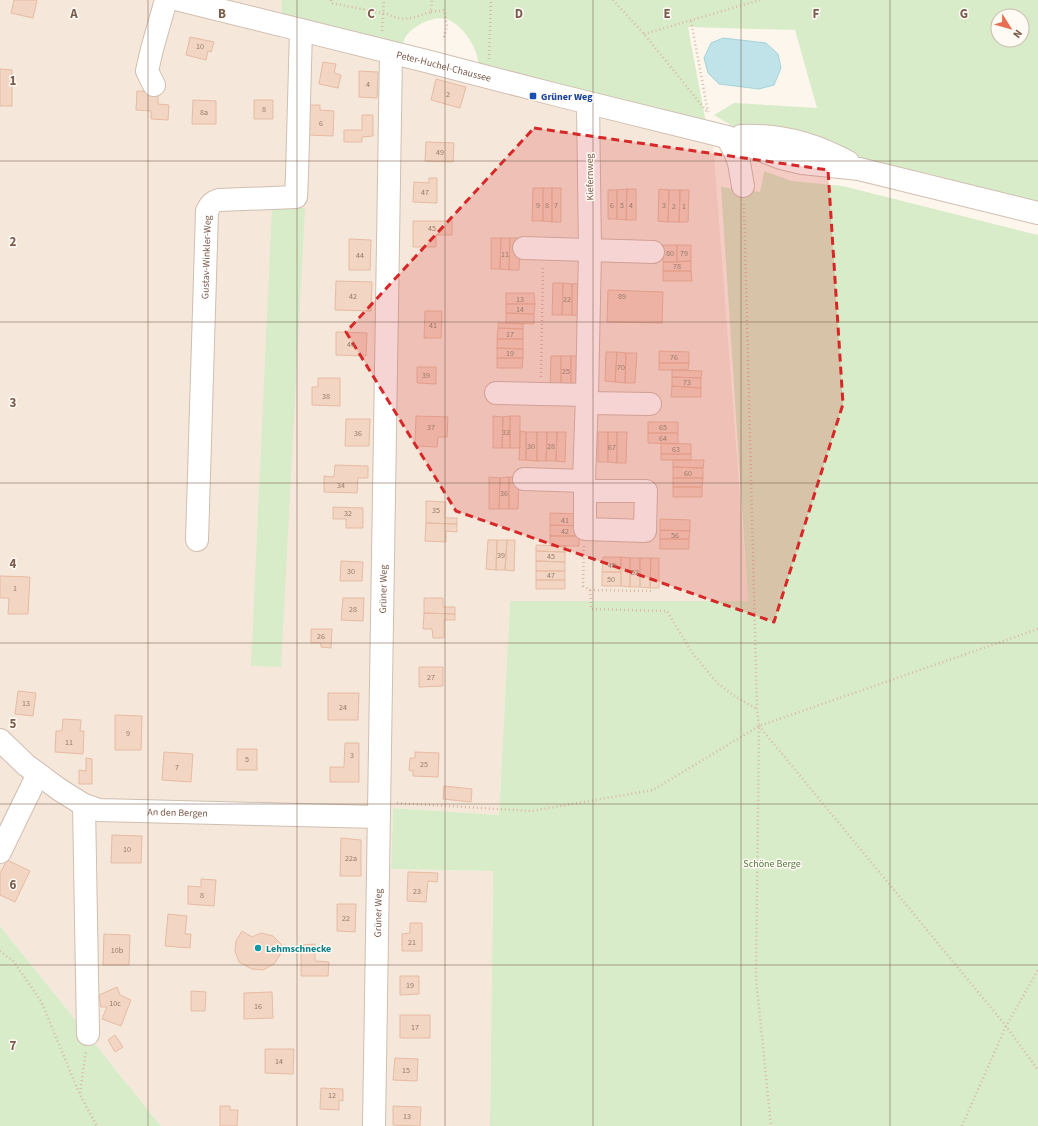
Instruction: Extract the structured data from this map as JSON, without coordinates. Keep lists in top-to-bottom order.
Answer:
{
  "streets": {
    "street": [
      "Peter-Huchel-Chaussee",
      "Kiefernweg",
      "Gustav-Winkler-Weg",
      "Grüner Weg",
      "An den Bergen"
    ]
  },
  "crossings": [
    ["Peter-Huchel-Chaussee", "Kiefernweg"],
    ["Peter-Huchel-Chaussee", "Gustav-Winkler-Weg"],
    ["Peter-Huchel-Chaussee", "Grüner Weg"],
    ["Grüner Weg", "An den Bergen"]
  ],
  "parks": ["Schöne Berge"],
  "places": {
    "transit": ["Grüner Weg"],
    "other": ["Lehmschnecke"]
  },
  "house_numbers": [
    "10",
    "4",
    "2",
    "8",
    "8a",
    "6",
    "49",
    "47",
    "9",
    "8",
    "7",
    "6",
    "5",
    "4",
    "3",
    "2",
    "1",
    "45",
    "80",
    "79",
    "11",
    "44",
    "78",
    "42",
    "89",
    "13",
    "22",
    "14",
    "41",
    "17",
    "40",
    "19",
    "76",
    "70",
    "25",
    "39",
    "73",
    "38",
    "37",
    "65",
    "33",
    "36",
    "64",
    "30",
    "28",
    "67",
    "63",
    "60",
    "34",
    "36",
    "35",
    "32",
    "41",
    "42",
    "56",
    "39",
    "45",
    "49",
    "30",
    "52",
    "47",
    "50",
    "1",
    "28",
    "26",
    "27",
    "13",
    "24",
    "9",
    "11",
    "3",
    "5",
    "25",
    "7",
    "10",
    "22a",
    "23",
    "8",
    "22",
    "21",
    "10b",
    "19",
    "10c",
    "16",
    "17",
    "14",
    "15",
    "12",
    "13"
  ],
  "north": "bottom right",
  "grid": {
    "columns": [
      "A",
      "B",
      "C",
      "D",
      "E",
      "F",
      "G"
    ],
    "rows": [
      "1",
      "2",
      "3",
      "4",
      "5",
      "6",
      "7"
    ]
  }
}
